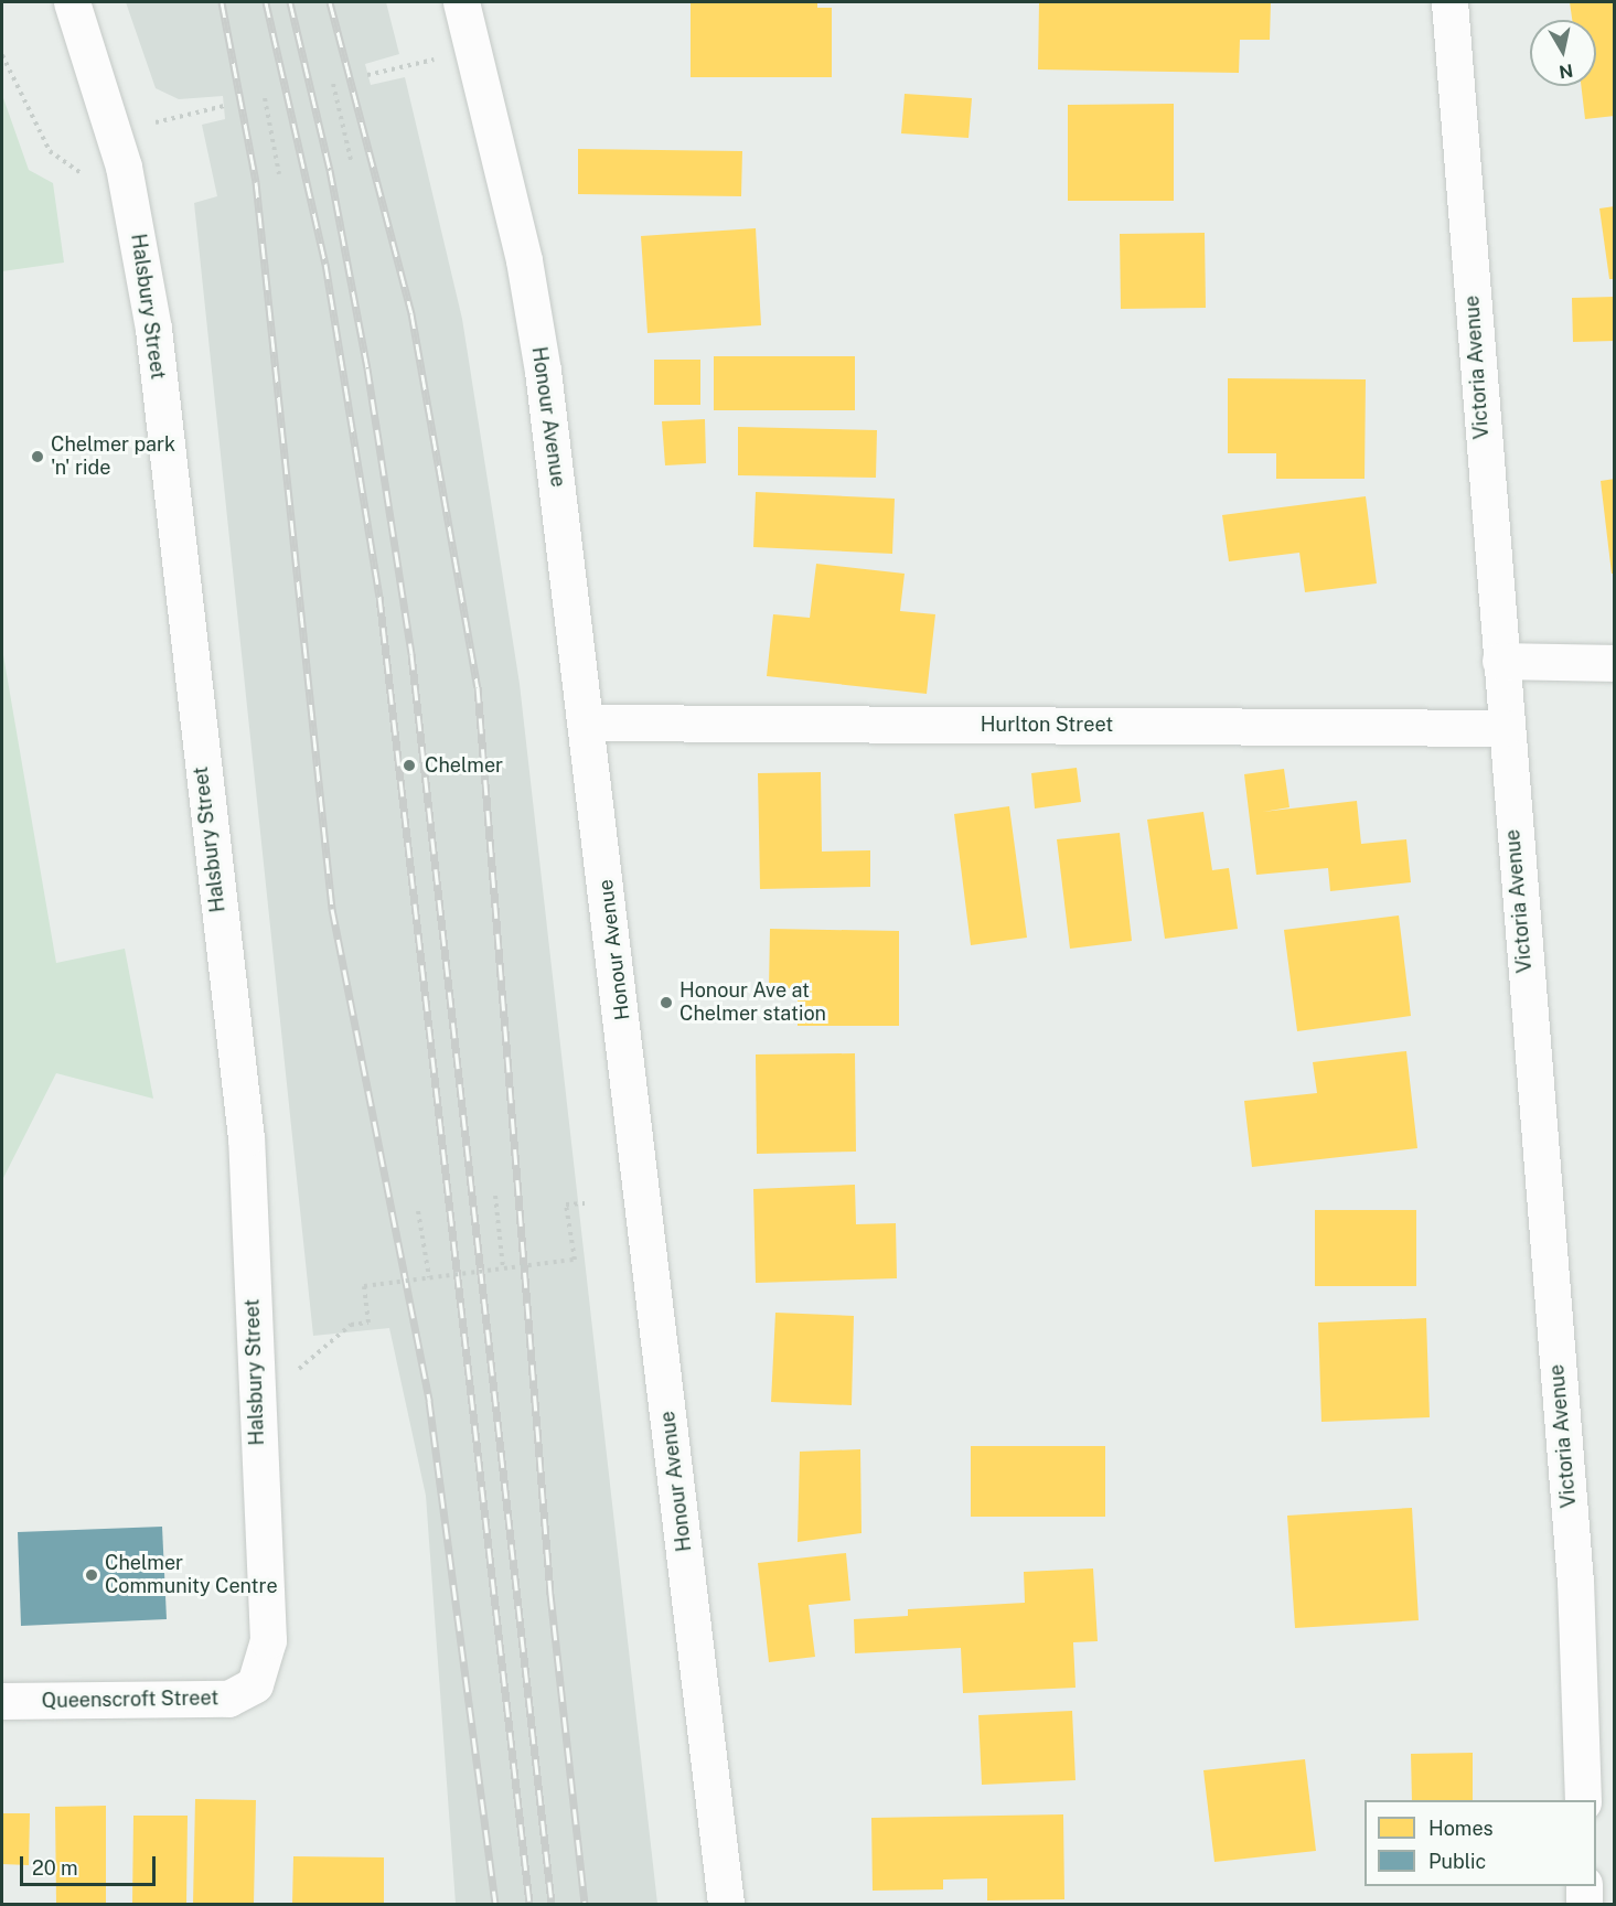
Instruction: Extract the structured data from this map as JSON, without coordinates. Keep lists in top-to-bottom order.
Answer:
{
  "streets": {
    "street": [
      "Halsbury Street",
      "Victoria Avenue",
      "Honour Avenue",
      "Hurlton Street",
      "Queenscroft Street"
    ]
  },
  "crossings": [
    ["Halsbury Street", "Queenscroft Street"],
    ["Victoria Avenue", "Hurlton Street"],
    ["Honour Avenue", "Hurlton Street"]
  ],
  "places": [
    "Chelmer park 'n' ride",
    "Chelmer",
    "Honour Ave at Chelmer station",
    "Chelmer Community Centre"
  ],
  "legend": ["Homes", "Public"],
  "scale_bar": "20 m",
  "north": "bottom"
}
